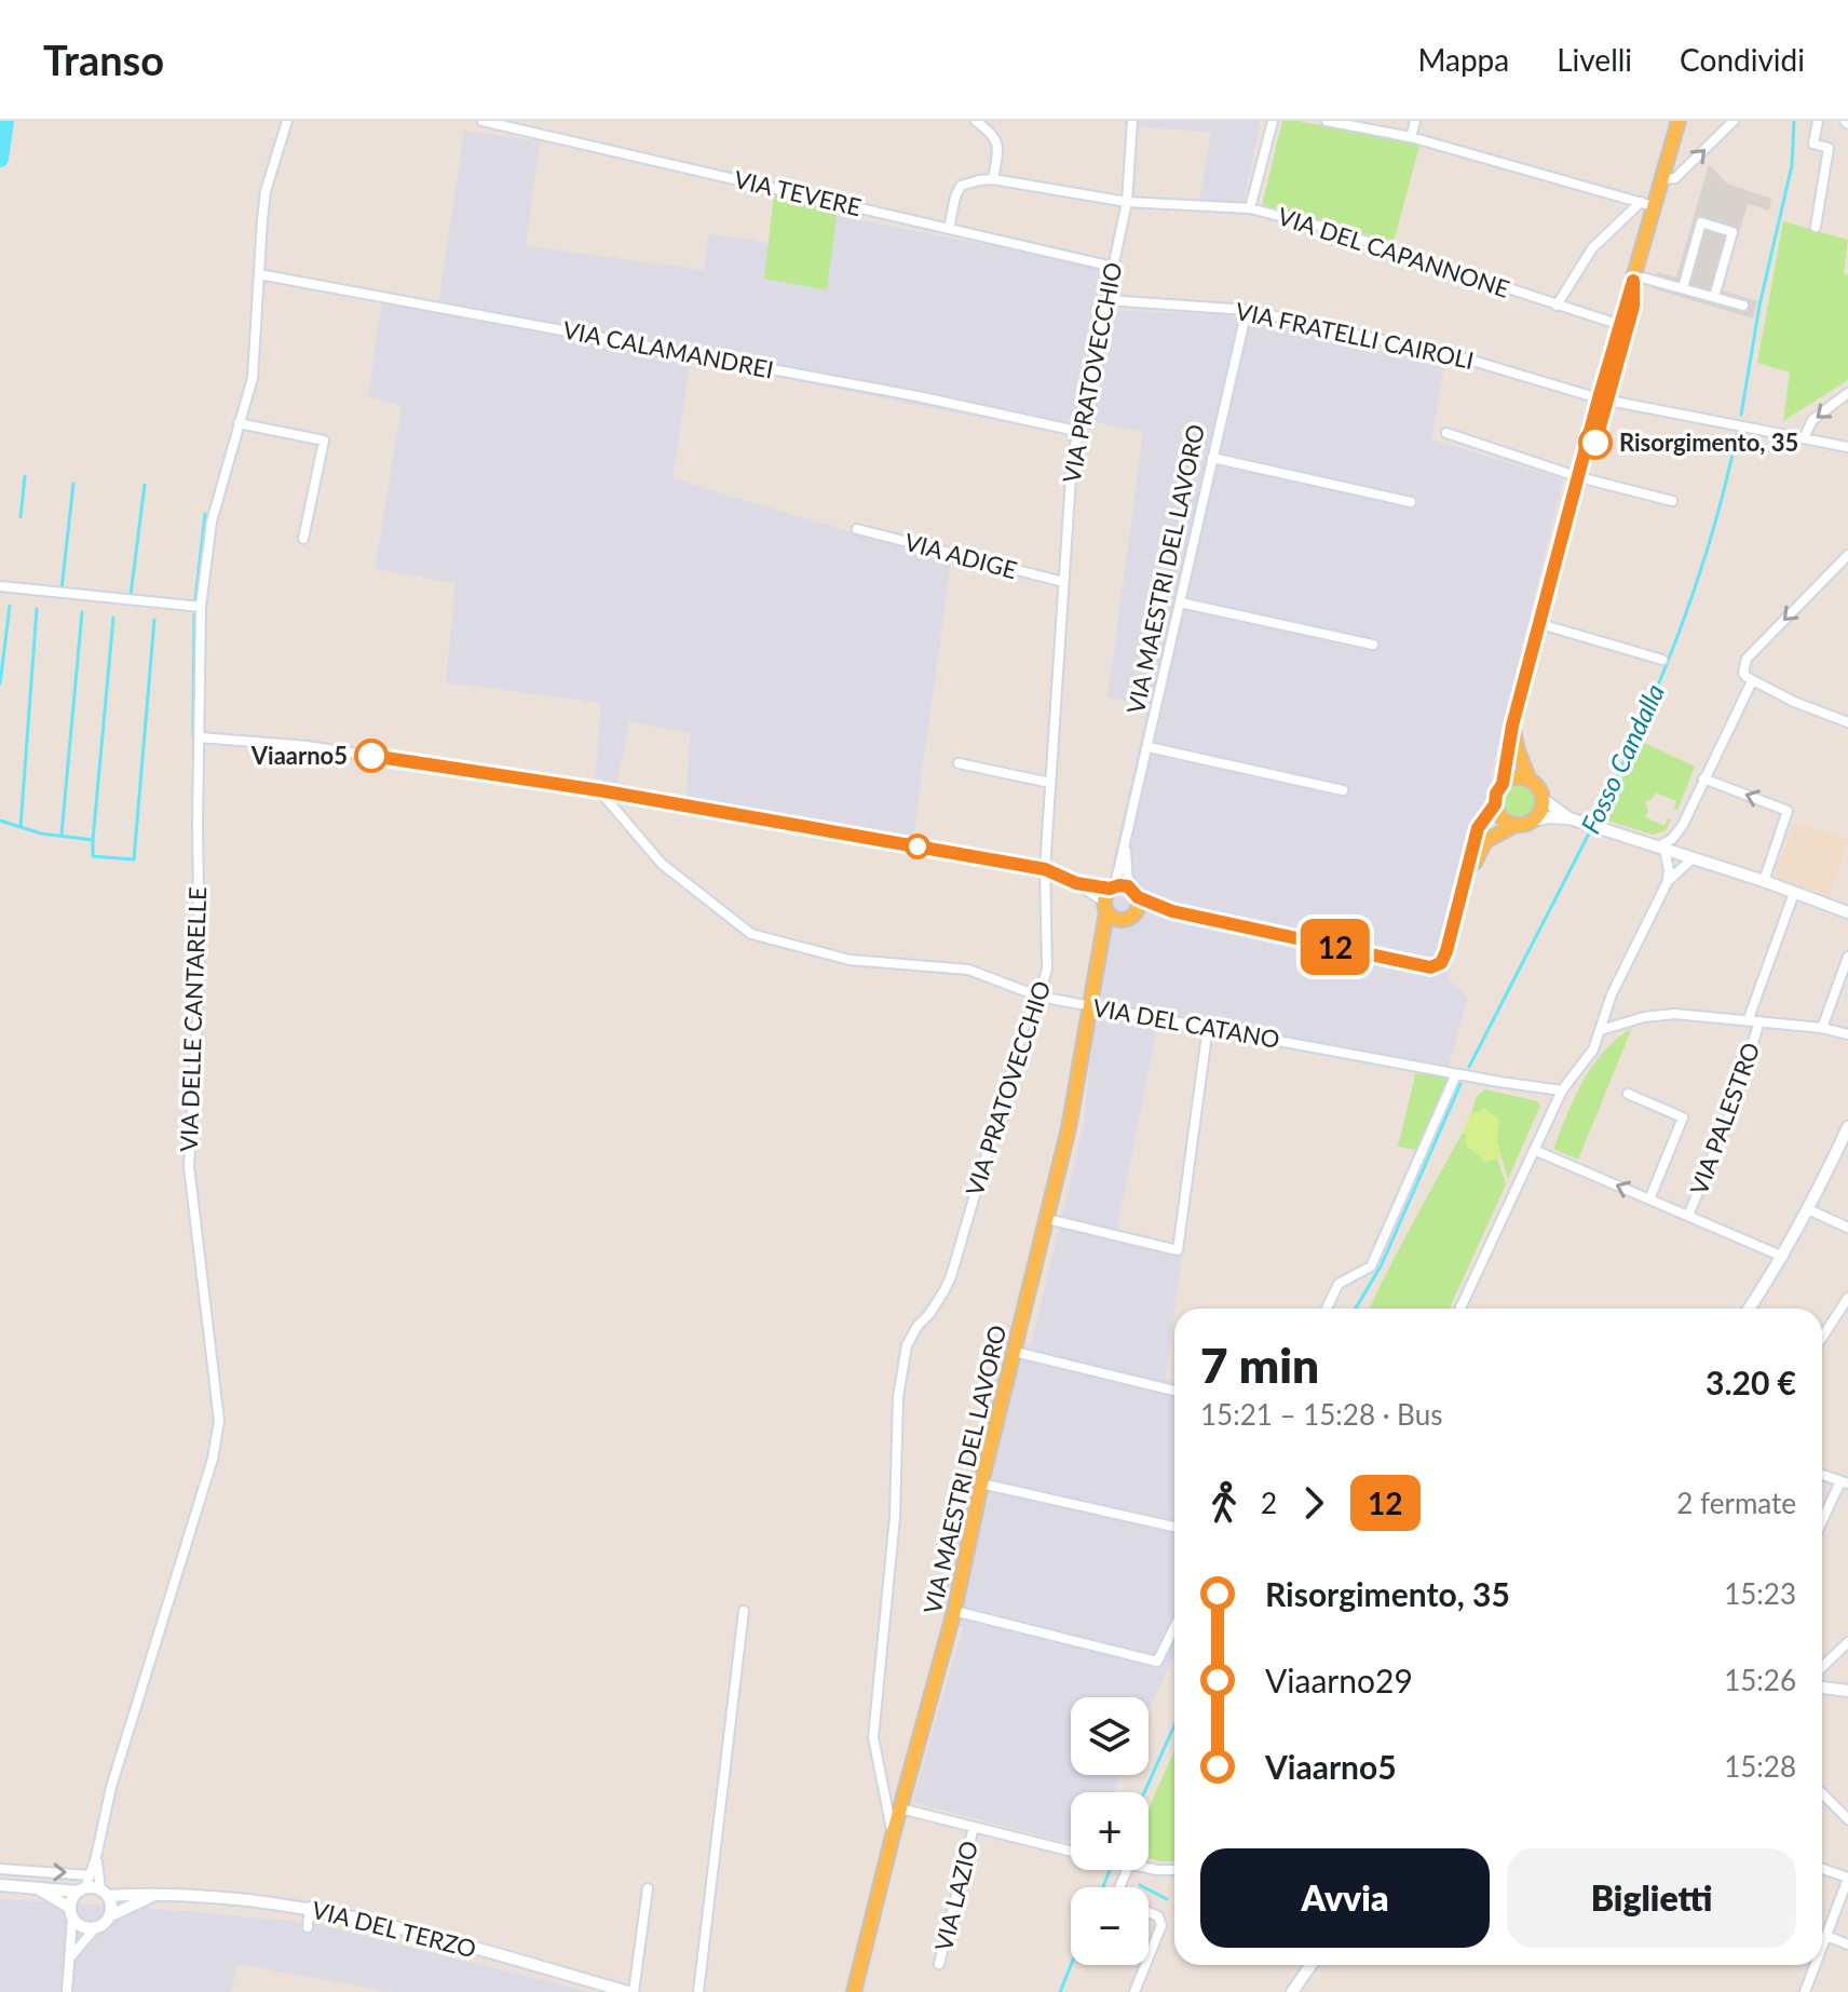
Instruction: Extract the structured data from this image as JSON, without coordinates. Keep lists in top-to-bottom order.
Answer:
{
  "streets": {
    "main road": ["VIA MAESTRI DEL LAVORO"],
    "street": [
      "VIA TEVERE",
      "VIA DEL CAPANNONE",
      "VIA FRATELLI CAIROLI",
      "VIA CALAMANDREI",
      "VIA PRATOVECCHIO",
      "VIA ADIGE",
      "VIA DELLE CANTARELLE",
      "VIA DEL CATANO",
      "VIA PALESTRO",
      "VIA LAZIO",
      "VIA DEL TERZO"
    ]
  },
  "crossings": [
    ["VIA TEVERE", "VIA PRATOVECCHIO"],
    ["VIA DEL CAPANNONE", "VIA PRATOVECCHIO"],
    ["VIA FRATELLI CAIROLI", "VIA PRATOVECCHIO"],
    ["VIA FRATELLI CAIROLI", "VIA MAESTRI DEL LAVORO"],
    ["VIA CALAMANDREI", "VIA PRATOVECCHIO"],
    ["VIA CALAMANDREI", "VIA DELLE CANTARELLE"],
    ["VIA PRATOVECCHIO", "VIA ADIGE"],
    ["VIA PRATOVECCHIO", "VIA MAESTRI DEL LAVORO"],
    ["VIA PRATOVECCHIO", "VIA DEL CATANO"],
    ["VIA MAESTRI DEL LAVORO", "VIA DEL CATANO"],
    ["VIA DELLE CANTARELLE", "VIA DEL TERZO"]
  ],
  "water": ["Fosso Candalla"],
  "places": ["Risorgimento, 35", "Viaarno5"],
  "lines": ["bus line 12"],
  "page": {
    "header": "Transo",
    "nav": ["Mappa", "Livelli", "Condividi"],
    "on_map": "12",
    "heading": ["7 min", "15:21 – 15:28 · Bus", "3.20 €"],
    "legs": ["2", "12", "2 fermate"],
    "list": [
      {
        "name": "Risorgimento, 35",
        "value": "15:23"
      },
      {
        "name": "Viaarno29",
        "value": "15:26"
      },
      {
        "name": "Viaarno5",
        "value": "15:28"
      }
    ],
    "map_buttons": ["+", "−"],
    "buttons": ["Avvia", "Biglietti"]
  }
}
